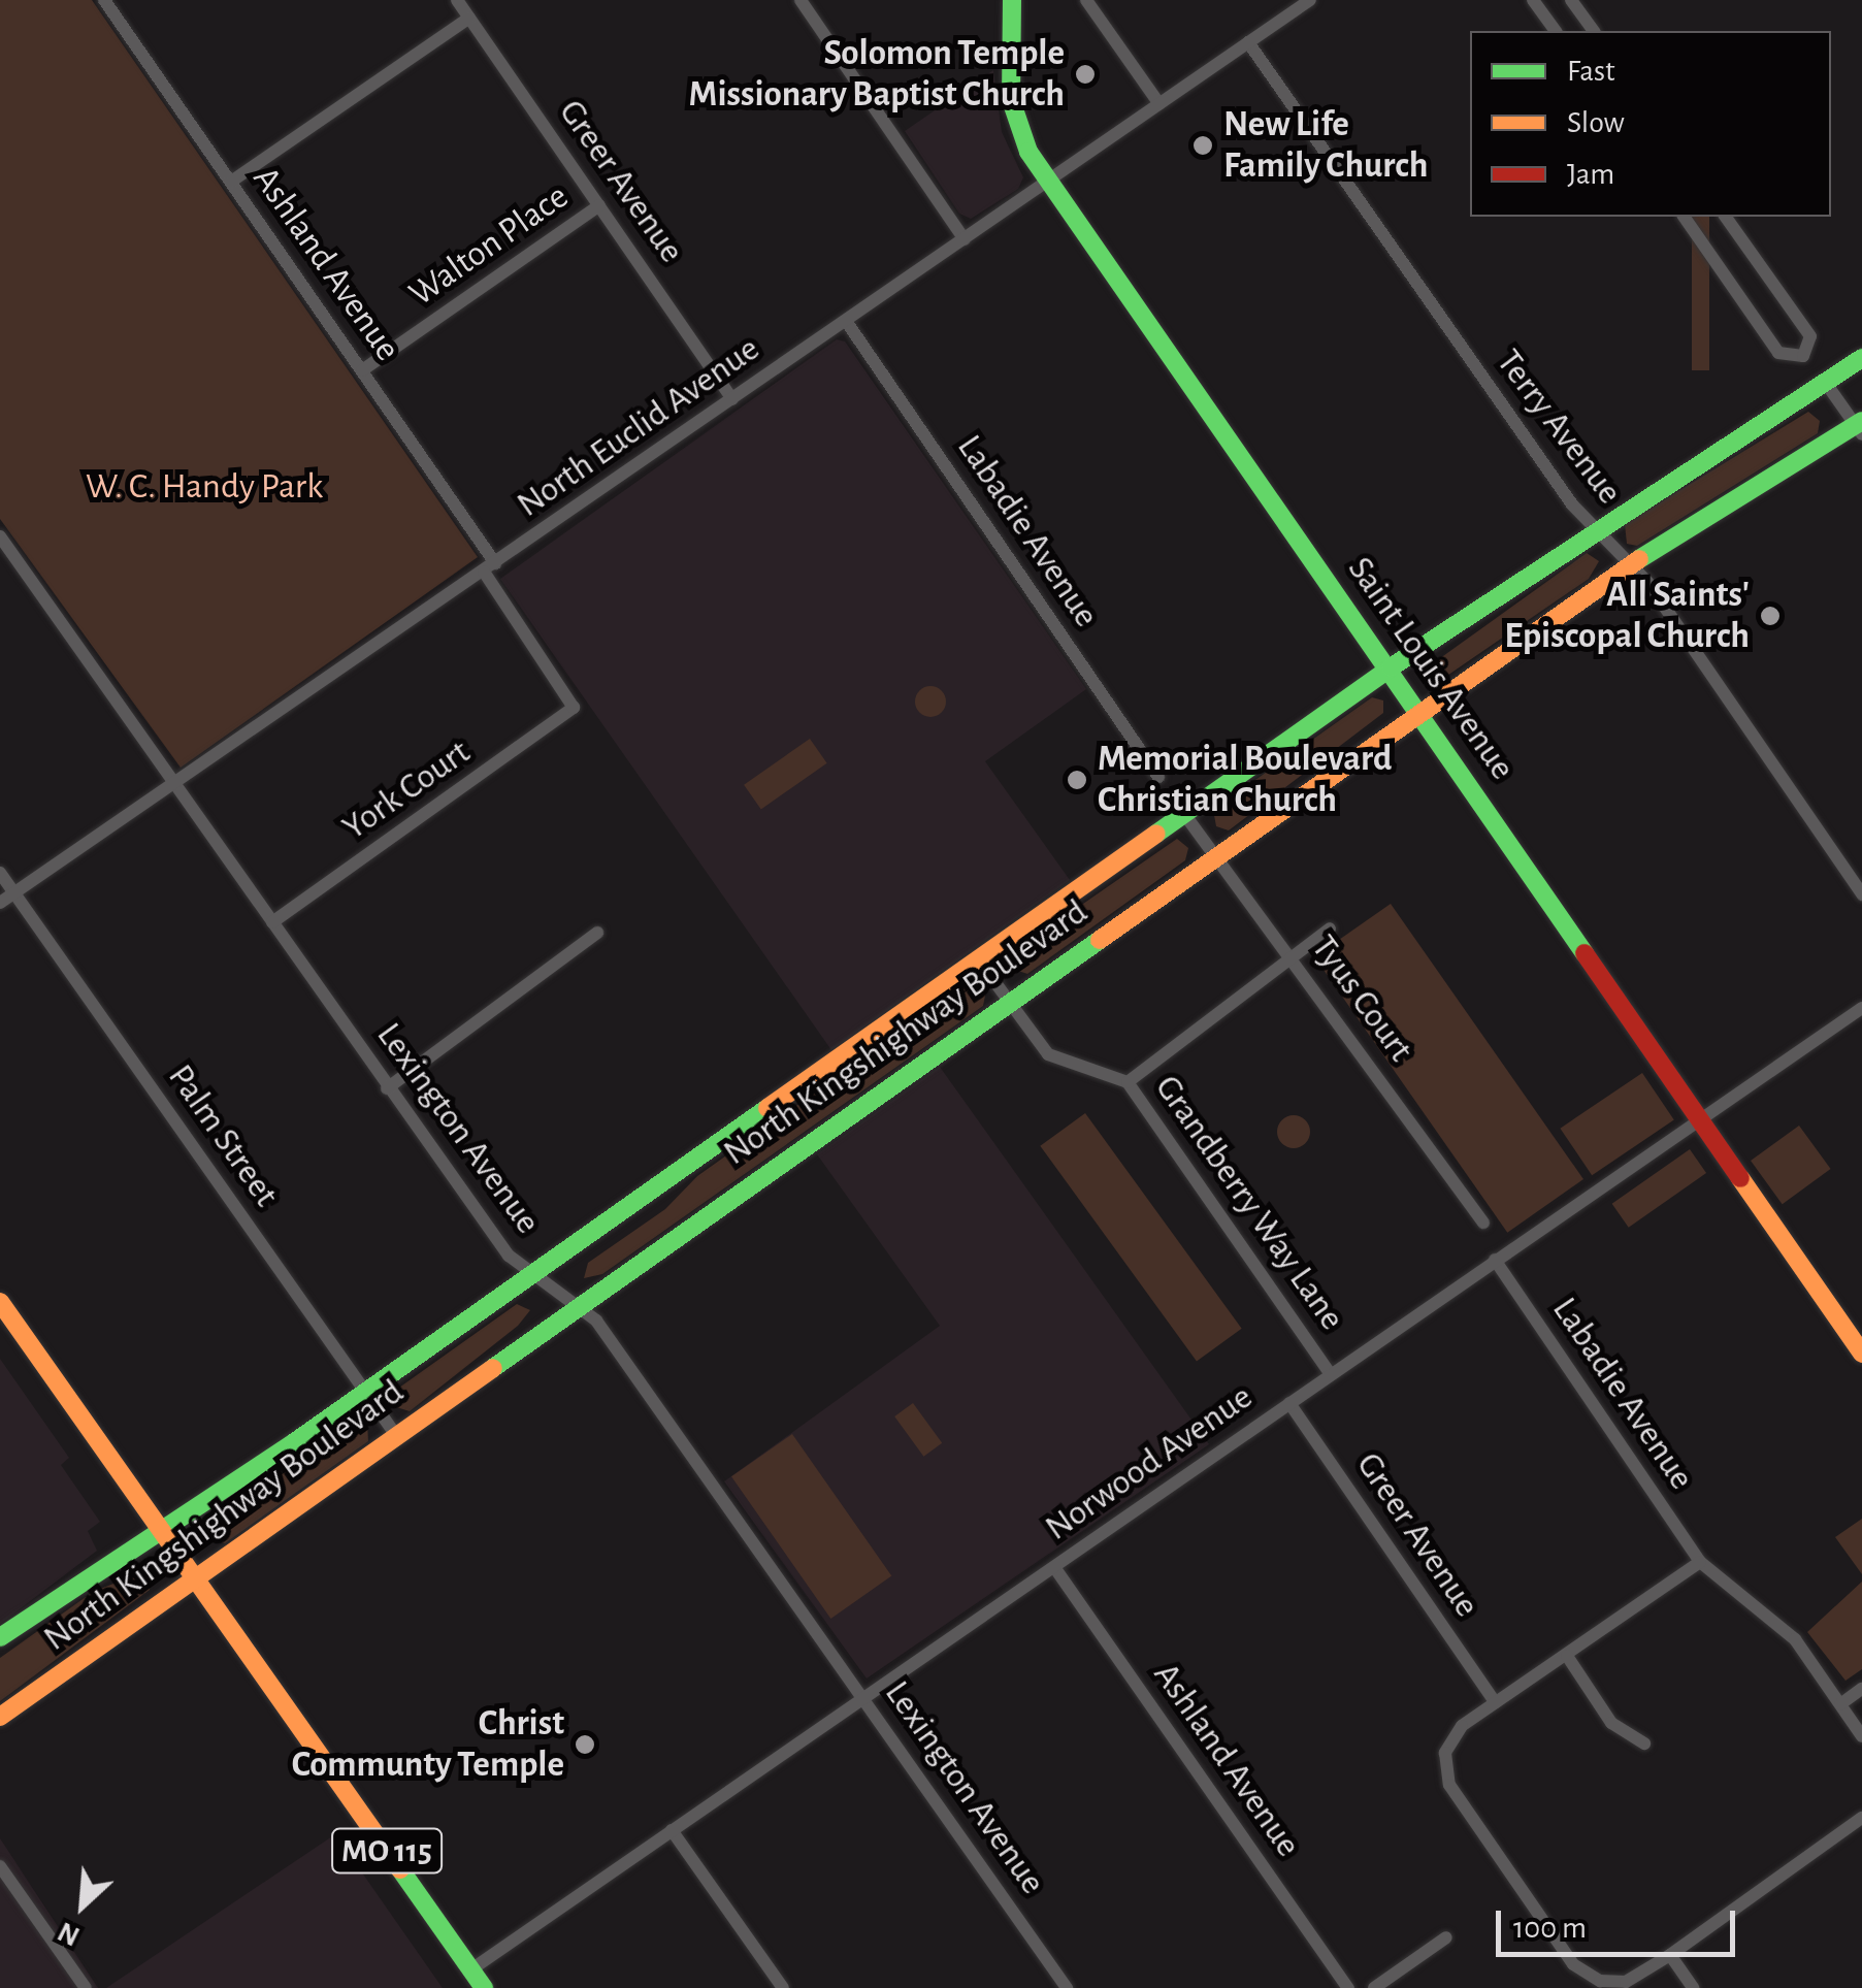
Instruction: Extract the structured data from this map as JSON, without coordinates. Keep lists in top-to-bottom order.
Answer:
{
  "streets": {
    "main road": ["Saint Louis Avenue", "North Kingshighway Boulevard", "MO 115"],
    "street": [
      "Greer Avenue",
      "Walton Place",
      "Ashland Avenue",
      "North Euclid Avenue",
      "Terry Avenue",
      "Labadie Avenue",
      "York Court",
      "Tyus Court",
      "Lexington Avenue",
      "Palm Street",
      "Grandberry Way Lane",
      "Norwood Avenue"
    ]
  },
  "crossings": [
    ["Greer Avenue", "Walton Place"],
    ["Greer Avenue", "North Euclid Avenue"],
    ["Greer Avenue", "Norwood Avenue"],
    ["Walton Place", "Ashland Avenue"],
    ["Ashland Avenue", "North Euclid Avenue"],
    ["Ashland Avenue", "York Court"],
    ["Ashland Avenue", "Norwood Avenue"],
    ["North Euclid Avenue", "Terry Avenue"],
    ["North Euclid Avenue", "Labadie Avenue"],
    ["North Euclid Avenue", "Saint Louis Avenue"],
    ["North Euclid Avenue", "Lexington Avenue"],
    ["North Euclid Avenue", "Palm Street"],
    ["Terry Avenue", "North Kingshighway Boulevard"],
    ["Labadie Avenue", "Norwood Avenue"],
    ["Saint Louis Avenue", "North Kingshighway Boulevard"],
    ["Saint Louis Avenue", "Norwood Avenue"],
    ["York Court", "Lexington Avenue"],
    ["Tyus Court", "North Kingshighway Boulevard"],
    ["North Kingshighway Boulevard", "Lexington Avenue"],
    ["North Kingshighway Boulevard", "Palm Street"],
    ["North Kingshighway Boulevard", "Grandberry Way Lane"],
    ["North Kingshighway Boulevard", "MO 115"],
    ["Lexington Avenue", "Norwood Avenue"],
    ["Grandberry Way Lane", "Norwood Avenue"],
    ["Norwood Avenue", "MO 115"]
  ],
  "parks": ["W. C. Handy Park"],
  "places": [
    "Solomon Temple Missionary Baptist Church",
    "New Life Family Church",
    "All Saints' Episcopal Church",
    "Memorial Boulevard Christian Church",
    "Christ Communty Temple"
  ],
  "legend": ["Fast", "Slow", "Jam"],
  "scale_bar": "100 m",
  "north": "bottom left"
}
